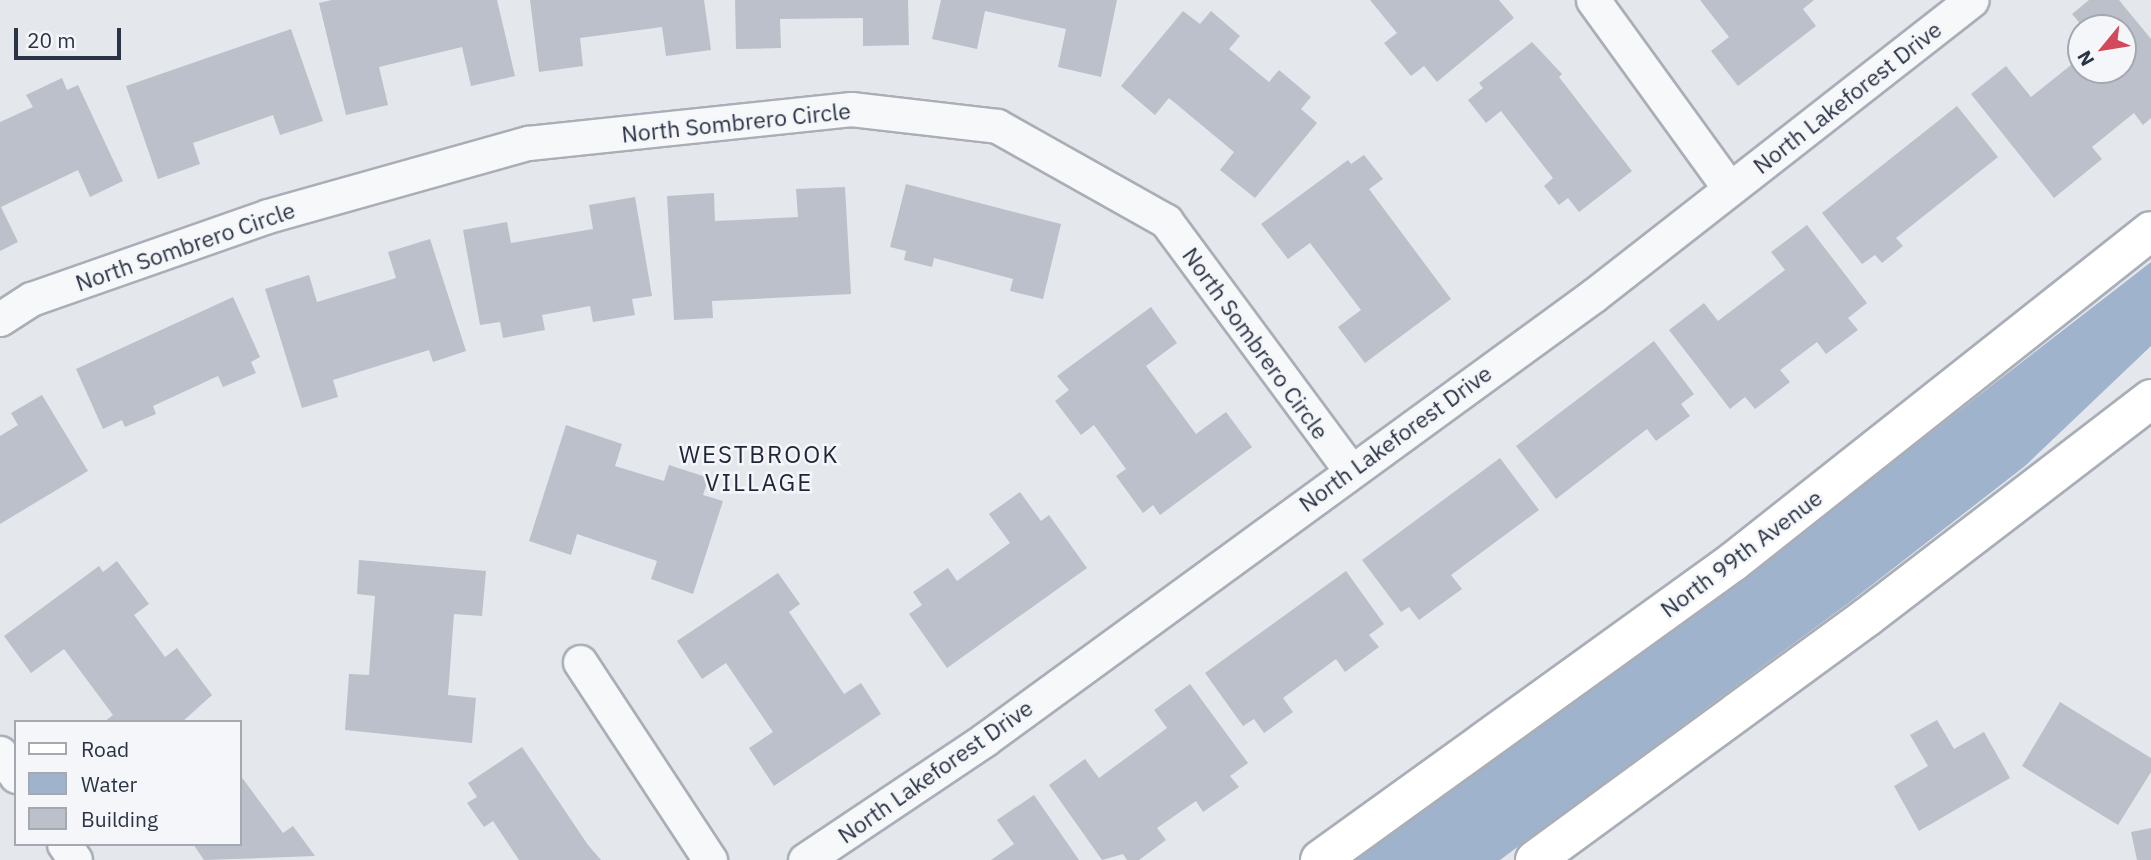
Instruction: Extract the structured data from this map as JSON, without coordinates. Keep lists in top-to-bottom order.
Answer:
{
  "streets": {
    "main road": ["North 99th Avenue"],
    "street": ["North Lakeforest Drive", "North Sombrero Circle"]
  },
  "crossings": [
    ["North Lakeforest Drive", "North Sombrero Circle"]
  ],
  "districts": ["WESTBROOK VILLAGE"],
  "legend": ["Road", "Water", "Building"],
  "scale_bar": "20 m",
  "north": "bottom left"
}
